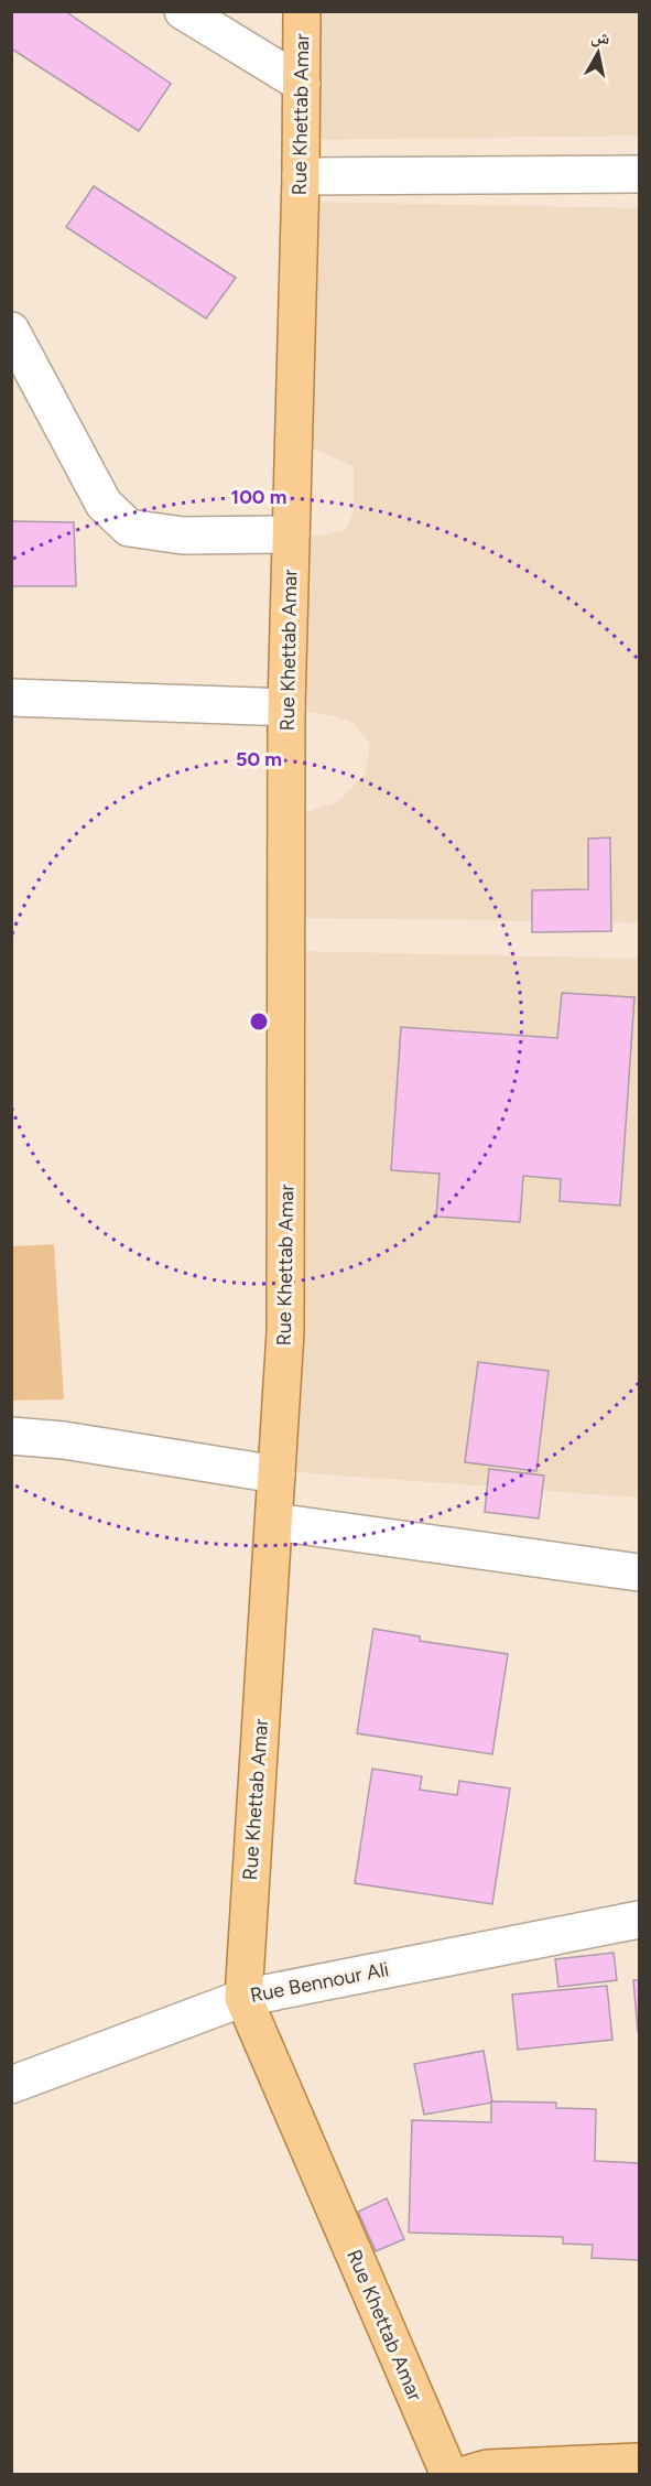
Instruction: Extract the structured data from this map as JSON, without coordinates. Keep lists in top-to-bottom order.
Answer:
{
  "streets": {
    "main road": ["Rue Khettab Amar"],
    "street": ["Rue Bennour Ali"]
  },
  "crossings": [
    ["Rue Khettab Amar", "Rue Bennour Ali"]
  ],
  "north": "top",
  "rings": ["100 m", "50 m"]
}
